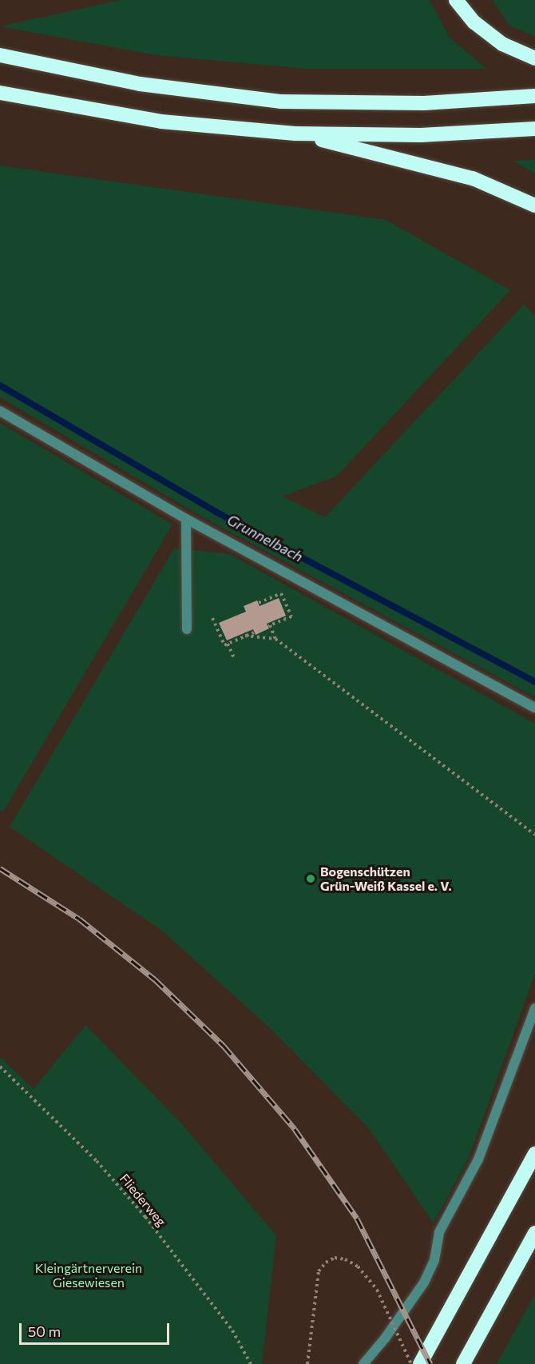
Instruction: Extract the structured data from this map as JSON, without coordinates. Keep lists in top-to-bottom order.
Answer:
{
  "streets": {
    "path": ["Fliederweg"]
  },
  "water": ["Grunnelbach"],
  "parks": ["Kleingärtnerverein Giesewiesen"],
  "places": ["Bogenschützen Grün-Weiß Kassel e. V."],
  "scale_bar": "50 m"
}
